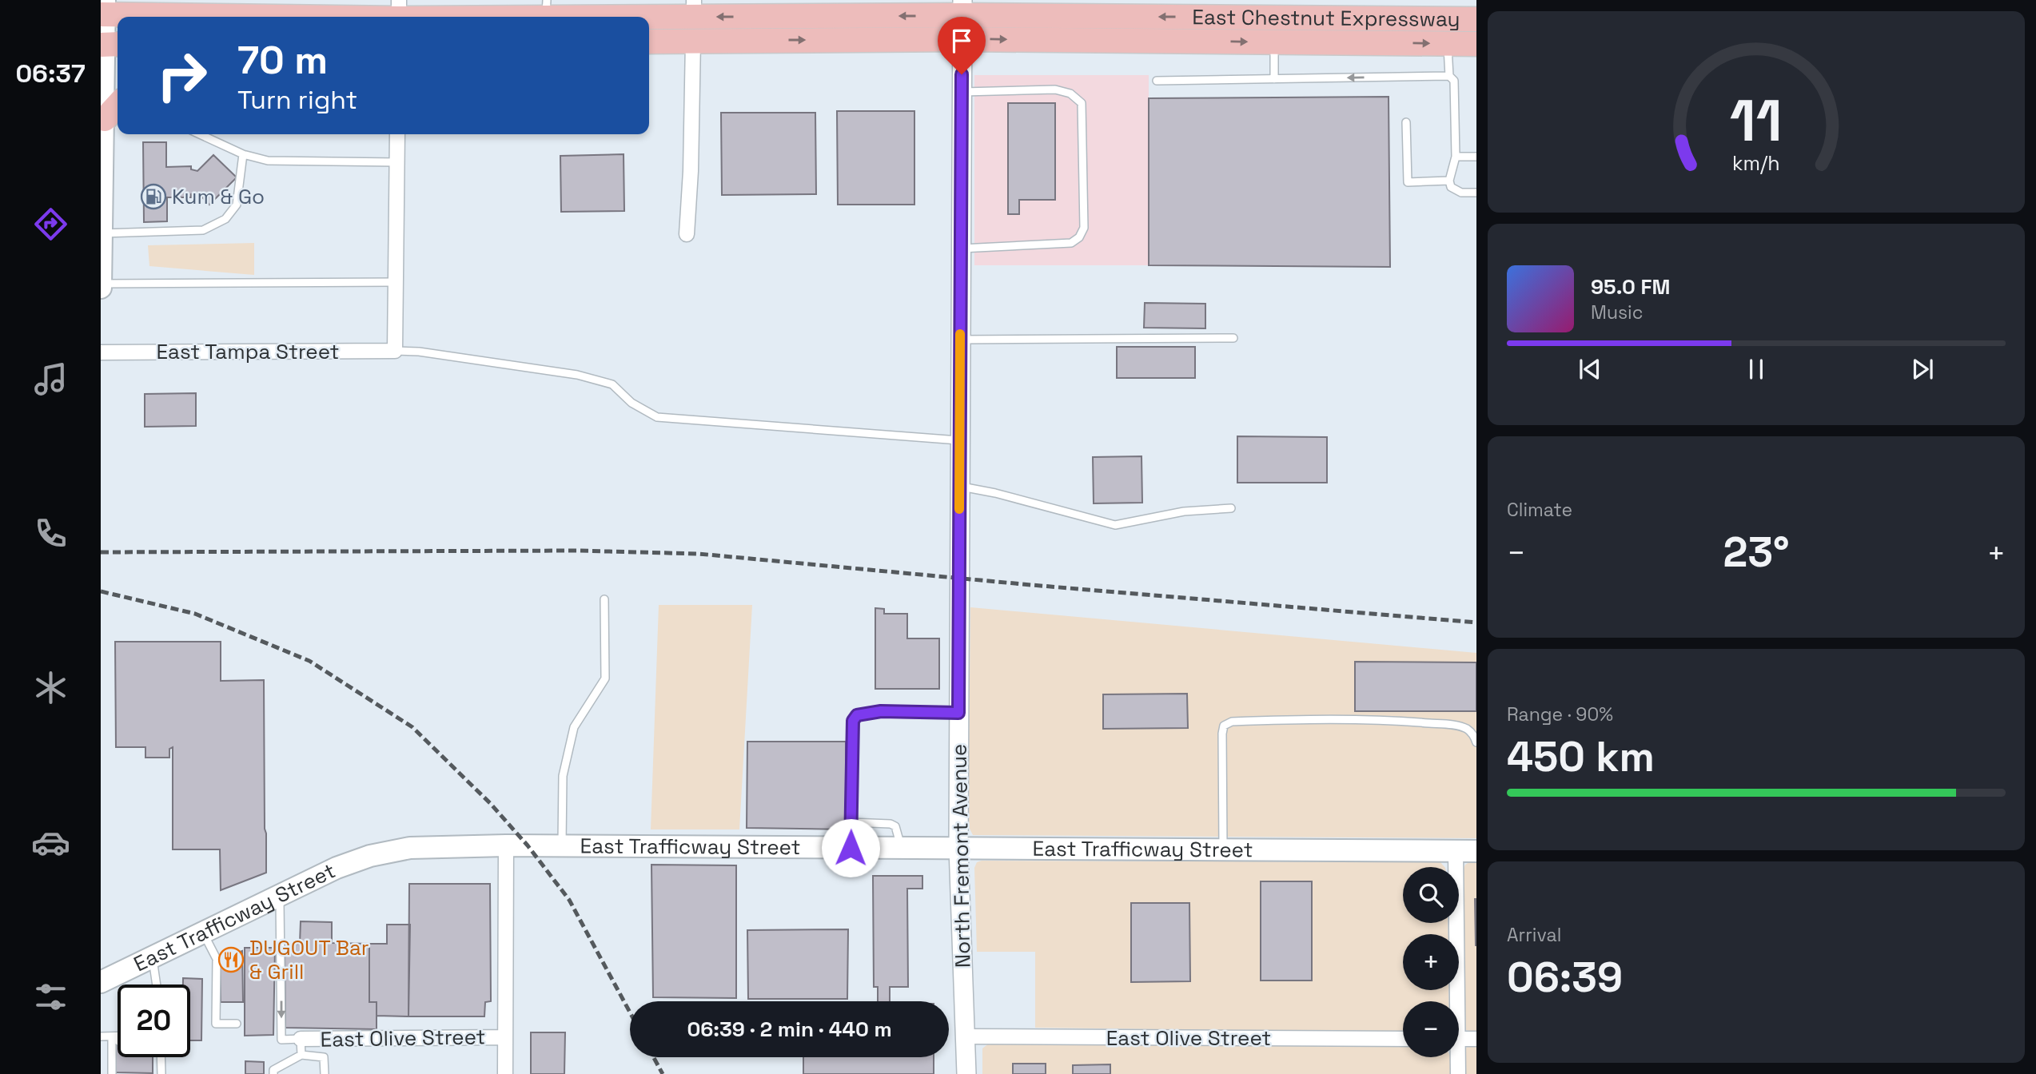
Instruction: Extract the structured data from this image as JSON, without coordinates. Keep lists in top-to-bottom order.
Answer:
{
  "streets": {
    "main road": ["East Chestnut Expressway", "East Trafficway Street"],
    "street": ["East Tampa Street", "North Fremont Avenue", "East Olive Street"]
  },
  "crossings": [
    ["East Chestnut Expressway", "North Fremont Avenue"],
    ["East Trafficway Street", "North Fremont Avenue"],
    ["North Fremont Avenue", "East Olive Street"]
  ],
  "places": {
    "fuel station": ["Kum & Go"],
    "restaurant": ["DUGOUT Bar & Grill"]
  },
  "page": {
    "tabs": "06:37",
    "turn": ["70 m", "Turn right"],
    "song": ["95.0 FM", "Music"],
    "tile": [
      "Climate",
      ["Range · 90%", "450 km"],
      ["Arrival", "06:39"]
    ],
    "heat": ["−", "23°", "+"],
    "map_buttons": ["+", "−"],
    "limit": "20",
    "trip": "06:39 · 2 min · 440 m",
    "gauge": ["11", "km/h"]
  }
}
